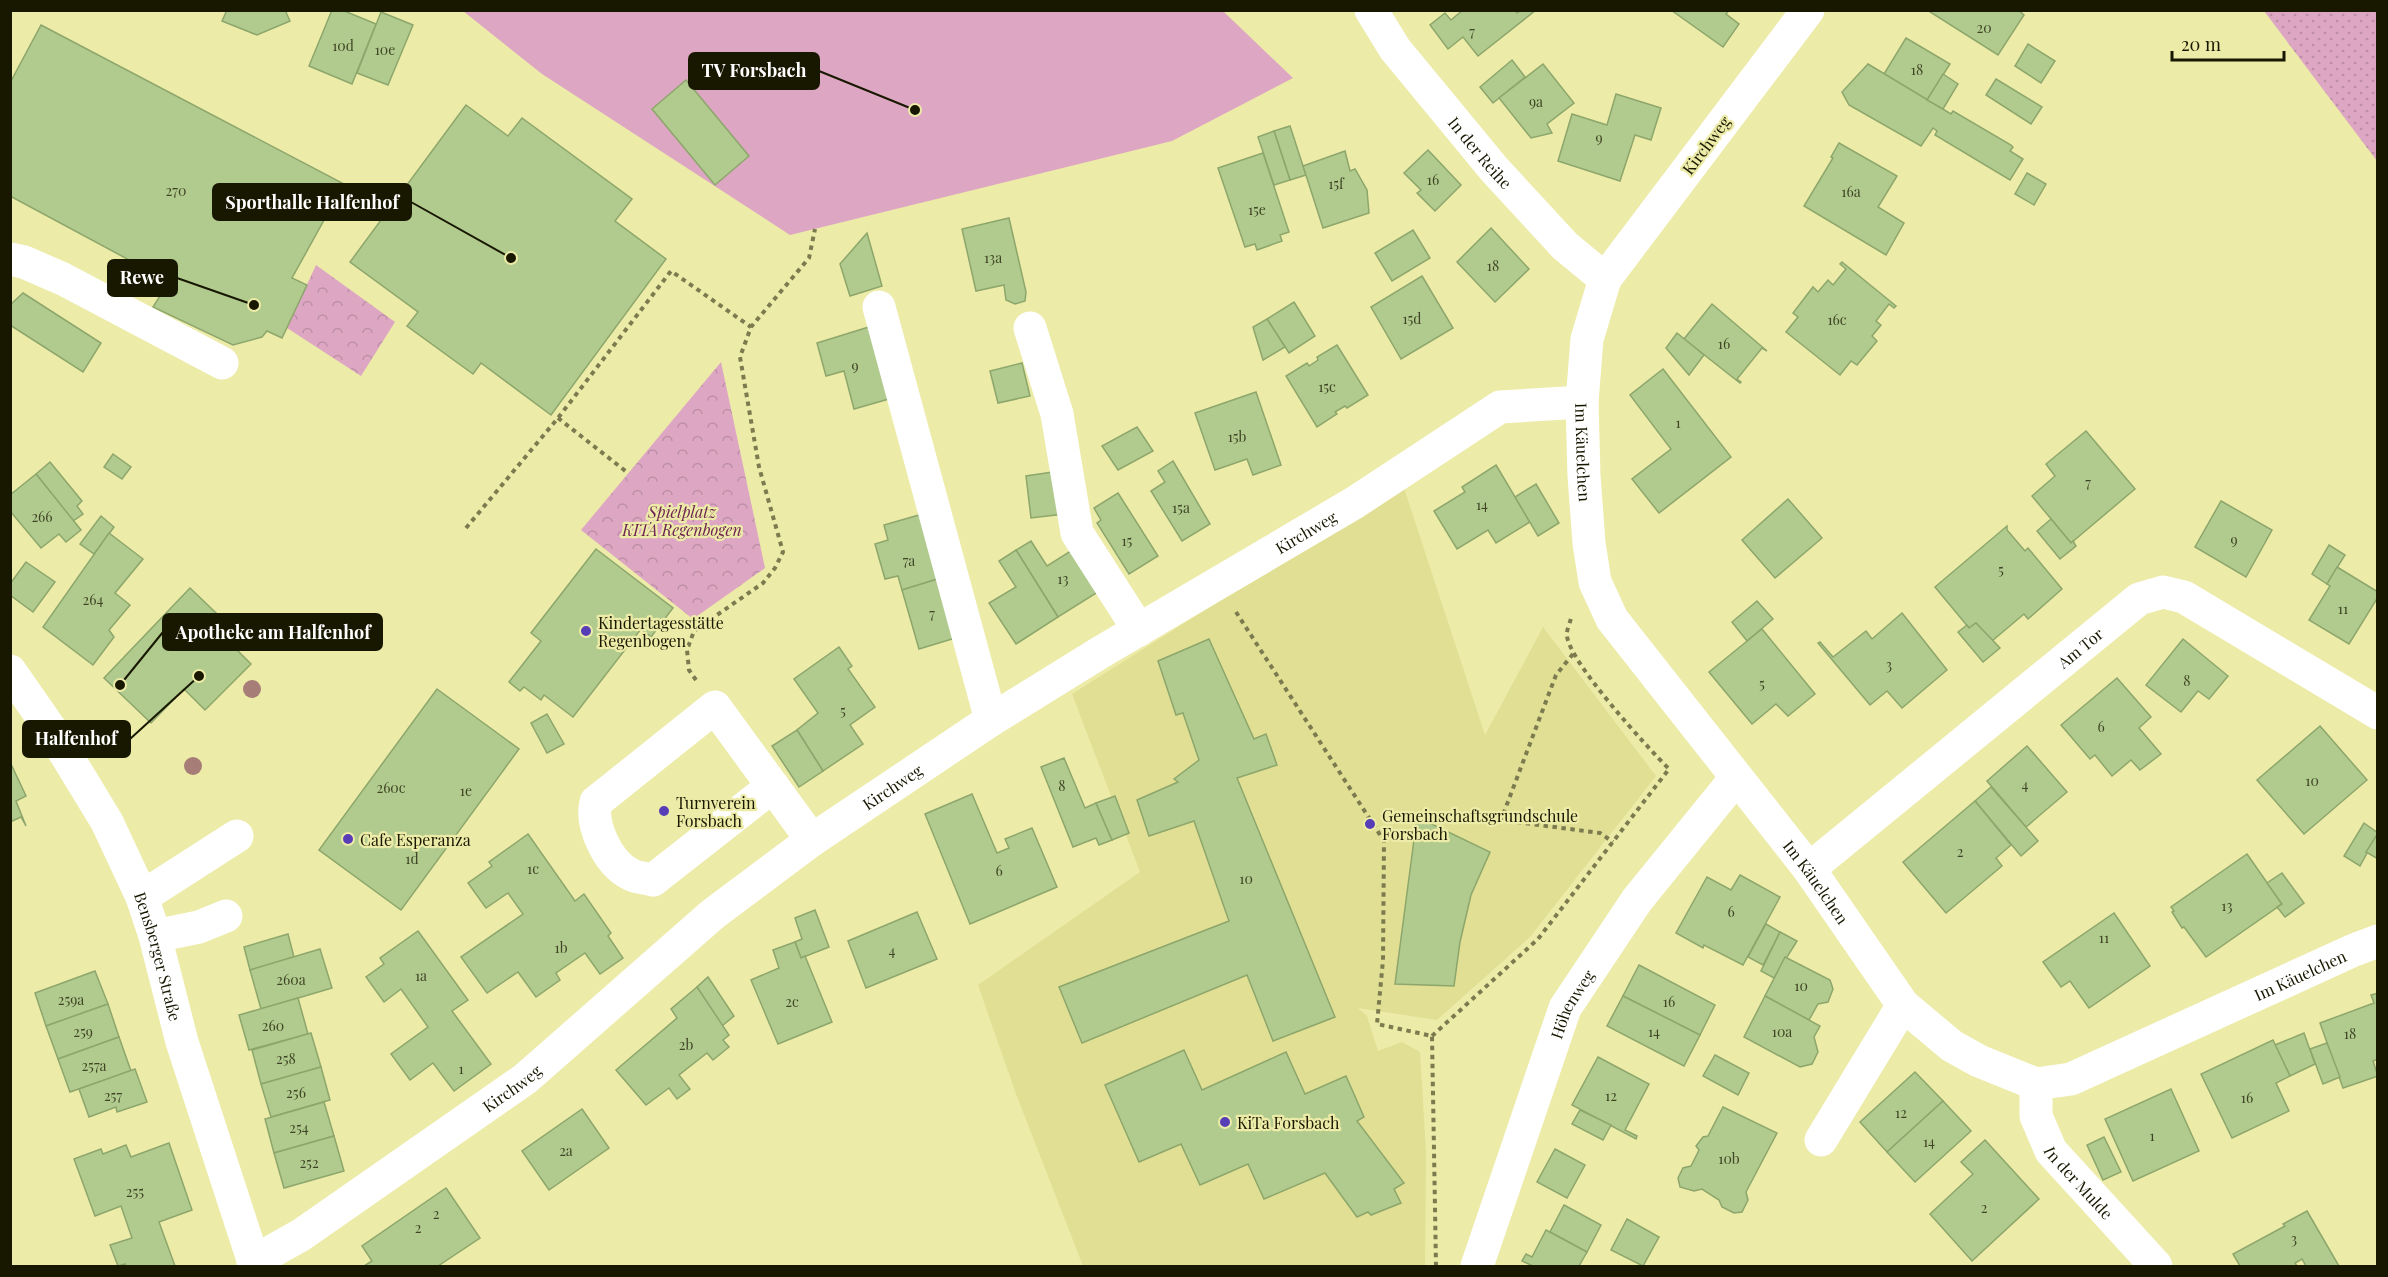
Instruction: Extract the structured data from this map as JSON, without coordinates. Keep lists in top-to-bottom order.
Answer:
{
  "streets": {
    "street": [
      "Kirchweg",
      "In der Reihe",
      "Im Käuelchen",
      "Am Tor",
      "Bensberger Straße",
      "Höhenweg",
      "In der Mulde"
    ]
  },
  "crossings": [
    ["Kirchweg", "In der Reihe"],
    ["Kirchweg", "Im Käuelchen"],
    ["Kirchweg", "Bensberger Straße"],
    ["In der Reihe", "Im Käuelchen"],
    ["Im Käuelchen", "Am Tor"],
    ["Im Käuelchen", "Höhenweg"],
    ["Im Käuelchen", "In der Mulde"]
  ],
  "parks": ["Spielplatz KITA Regenbogen"],
  "places": [
    "TV Forsbach",
    "Sporthalle Halfenhof",
    "Rewe",
    "Kindertagesstätte Regenbogen",
    "Halfenhof",
    "Apotheke am Halfenhof",
    "Turnverein Forsbach",
    "Gemeinschaftsgrundschule Forsbach",
    "Cafe Esperanza",
    "KiTa Forsbach"
  ],
  "house_numbers": [
    "20",
    "7",
    "10d",
    "10e",
    "18",
    "9a",
    "9",
    "16",
    "15f",
    "270",
    "16a",
    "15e",
    "13a",
    "18",
    "15d",
    "16c",
    "16",
    "9",
    "15c",
    "1",
    "15b",
    "7",
    "14",
    "15a",
    "266",
    "9",
    "15",
    "7a",
    "5",
    "13",
    "264",
    "11",
    "7",
    "3",
    "8",
    "5",
    "5",
    "6",
    "10",
    "4",
    "8",
    "260c",
    "1e",
    "2",
    "1d",
    "1c",
    "6",
    "10",
    "13",
    "6",
    "11",
    "1b",
    "4",
    "1a",
    "260a",
    "10",
    "259a",
    "2c",
    "16",
    "260",
    "259",
    "14",
    "10a",
    "18",
    "2b",
    "258",
    "257a",
    "1",
    "256",
    "257",
    "12",
    "16",
    "12",
    "254",
    "1",
    "14",
    "2a",
    "10b",
    "252",
    "255",
    "2",
    "2",
    "2",
    "3"
  ],
  "scale_bar": "20 m"
}
